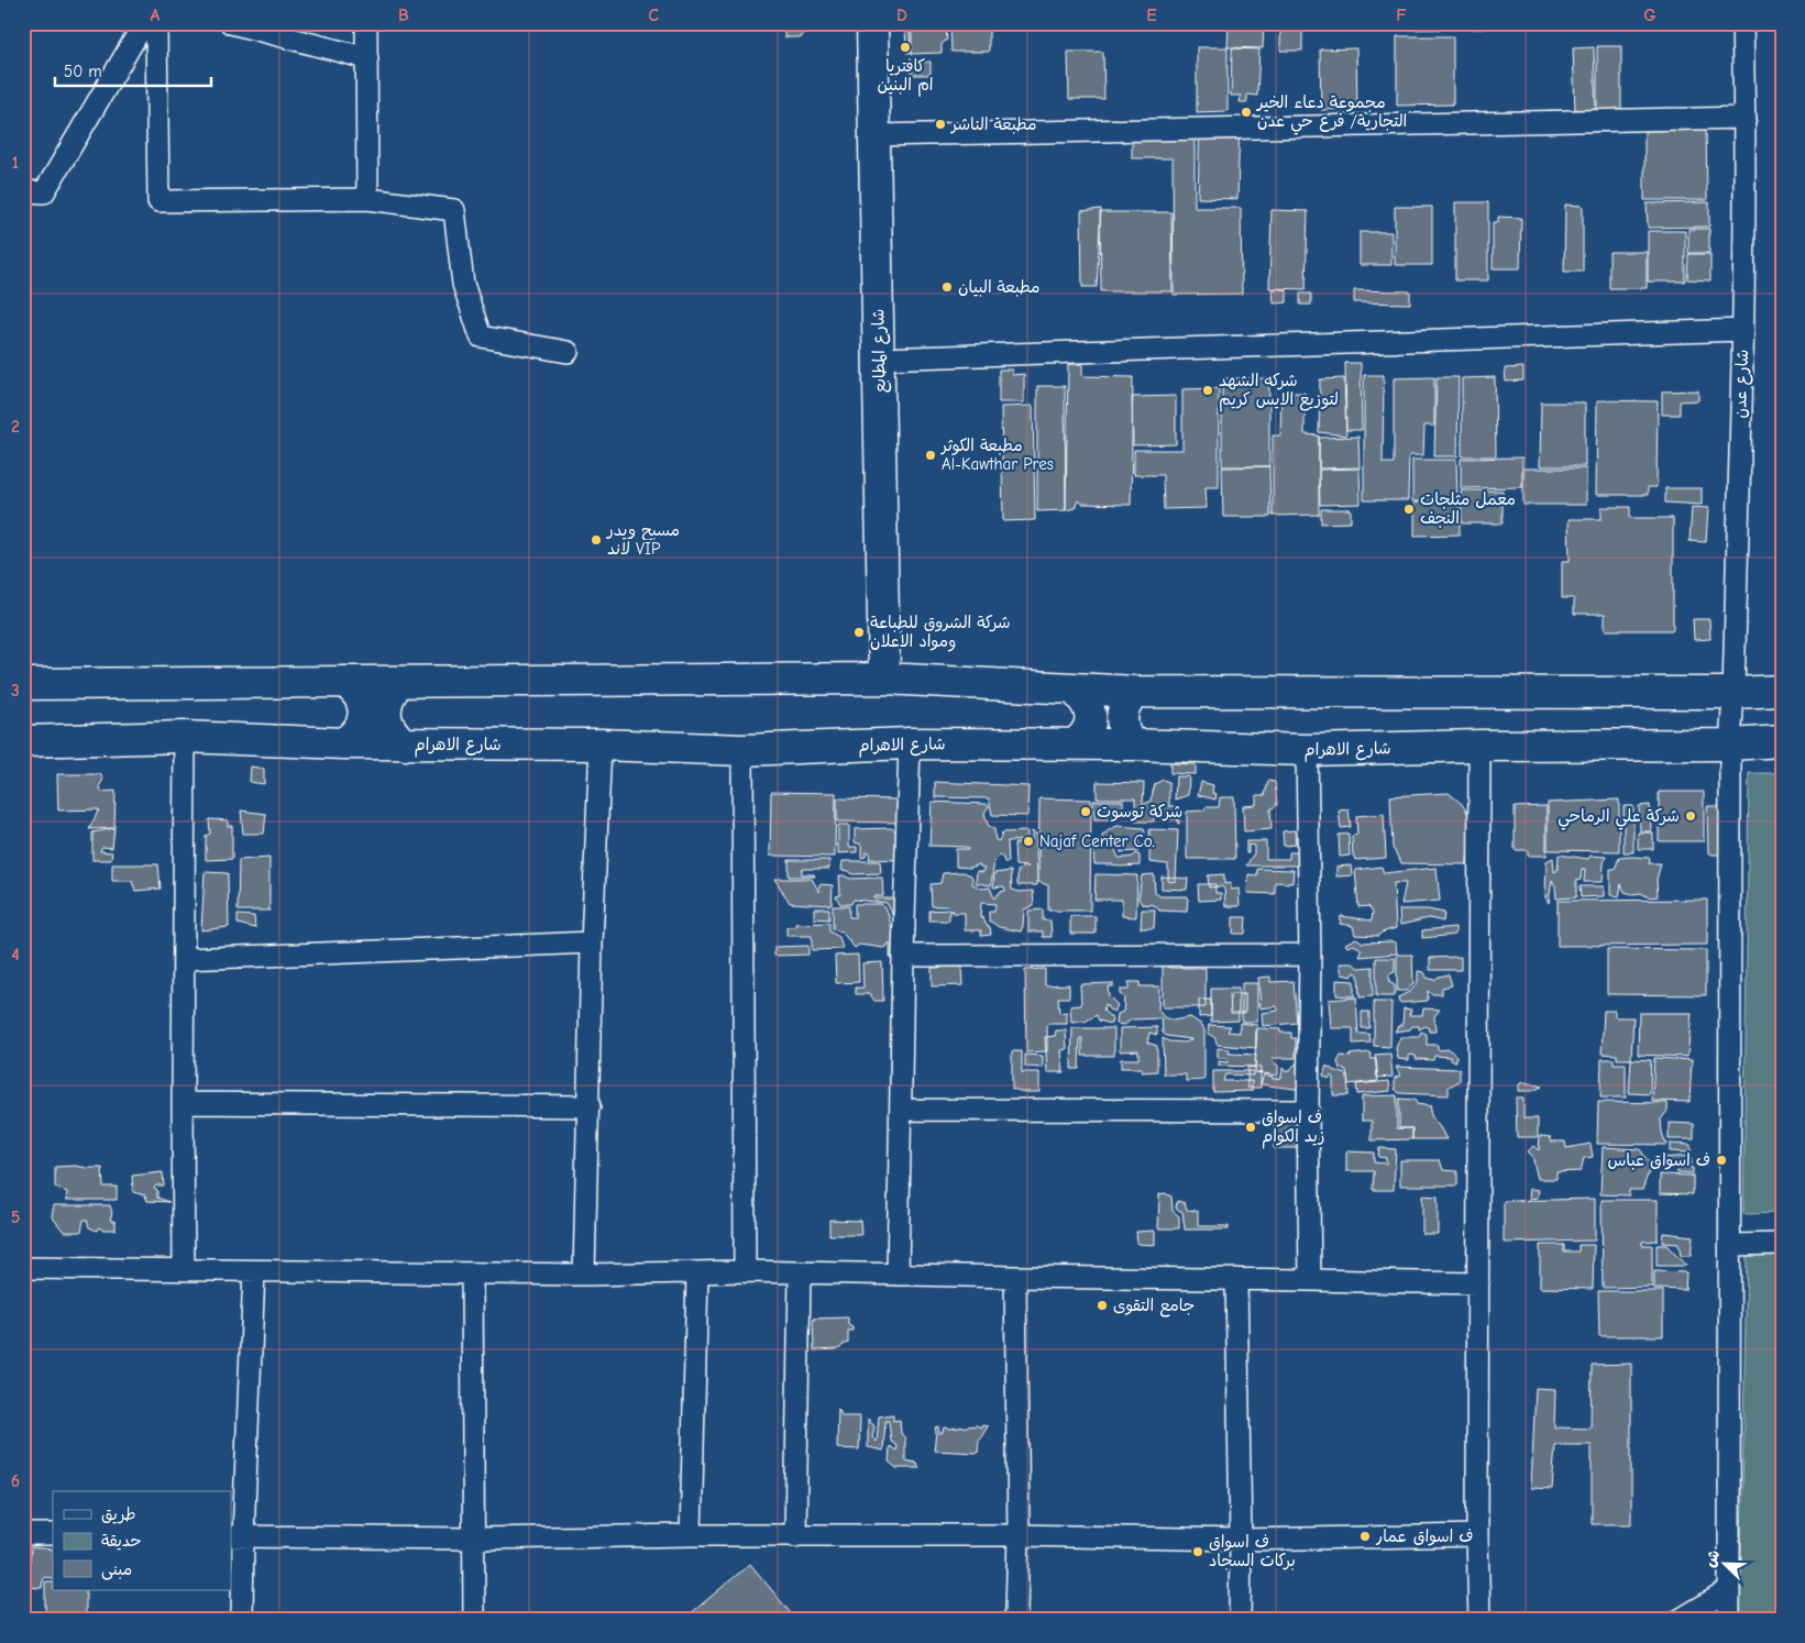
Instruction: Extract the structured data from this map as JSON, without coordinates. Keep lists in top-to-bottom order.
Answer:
{
  "streets": {
    "main road": ["شارع المطابع", "شارع الاهرام"],
    "street": ["شارع عدن"]
  },
  "crossings": [
    ["شارع عدن", "شارع الاهرام"]
  ],
  "places": [
    "كافتريا ام البنين",
    "مجموعة دعاء الخير التجارية/ فرع حي عدن",
    "مطبعة الناشر",
    "مطبعة البيان",
    "شركه الشهد لتوزيع الايس كريم",
    "مطبعة الكوثر Al-Kawthar Pres",
    "معمل مثلجات النجف",
    "مسبح ويدر لاند VIP",
    "شركة الشروق للطباعة ومواد الاعلان",
    "شركة توسوت",
    "شركة علي الرماحي",
    "Najaf Center Co.",
    "ف اسواق زيد الكوام",
    "ف اسواق عباس",
    "جامع التقوى",
    "ف اسواق عمار",
    "ف اسواق بركات السجاد"
  ],
  "legend": ["طريق", "حديقة", "مبنى"],
  "scale_bar": "50 m",
  "north": "top left",
  "grid": {
    "columns": [
      "A",
      "B",
      "C",
      "D",
      "E",
      "F",
      "G"
    ],
    "rows": [
      "1",
      "2",
      "3",
      "4",
      "5",
      "6"
    ]
  }
}
